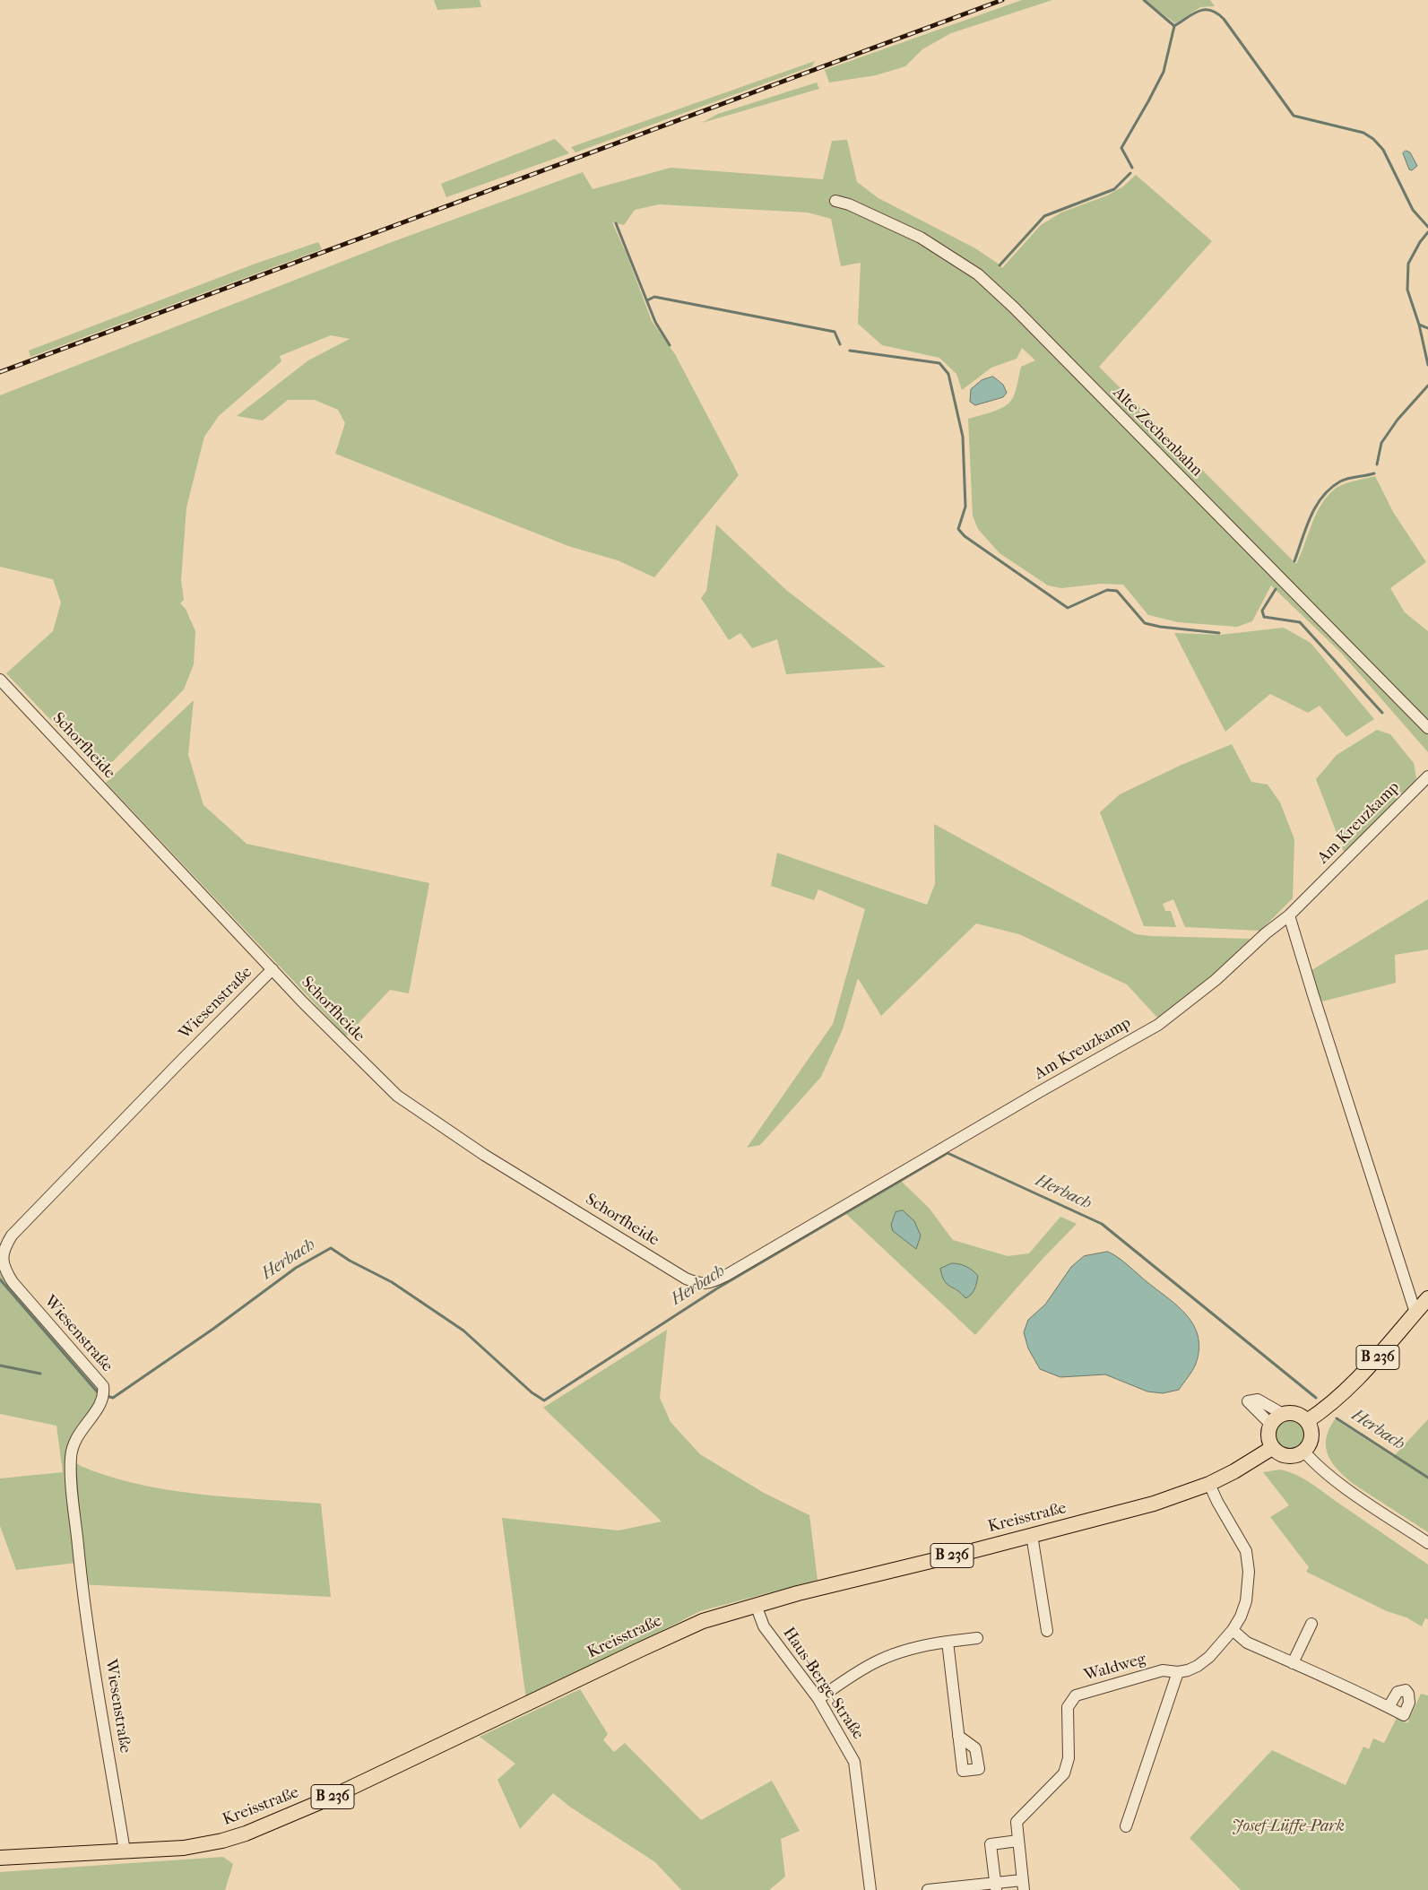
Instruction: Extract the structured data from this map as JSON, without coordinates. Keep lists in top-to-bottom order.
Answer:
{
  "streets": {
    "main road": ["B 236", "Kreisstraße"],
    "street": [
      "Alte Zechenbahn",
      "Schorfheide",
      "Am Kreuzkamp",
      "Wiesenstraße",
      "Waldweg",
      "Haus-Berge-Straße"
    ]
  },
  "crossings": [
    ["Schorfheide", "Am Kreuzkamp"],
    ["Schorfheide", "Wiesenstraße"],
    ["Wiesenstraße", "Kreisstraße"],
    ["B 236", "Kreisstraße"],
    ["Kreisstraße", "Waldweg"],
    ["Kreisstraße", "Haus-Berge-Straße"]
  ],
  "water": ["Herbach"],
  "parks": ["Josef-Lüffe-Park"]
}
